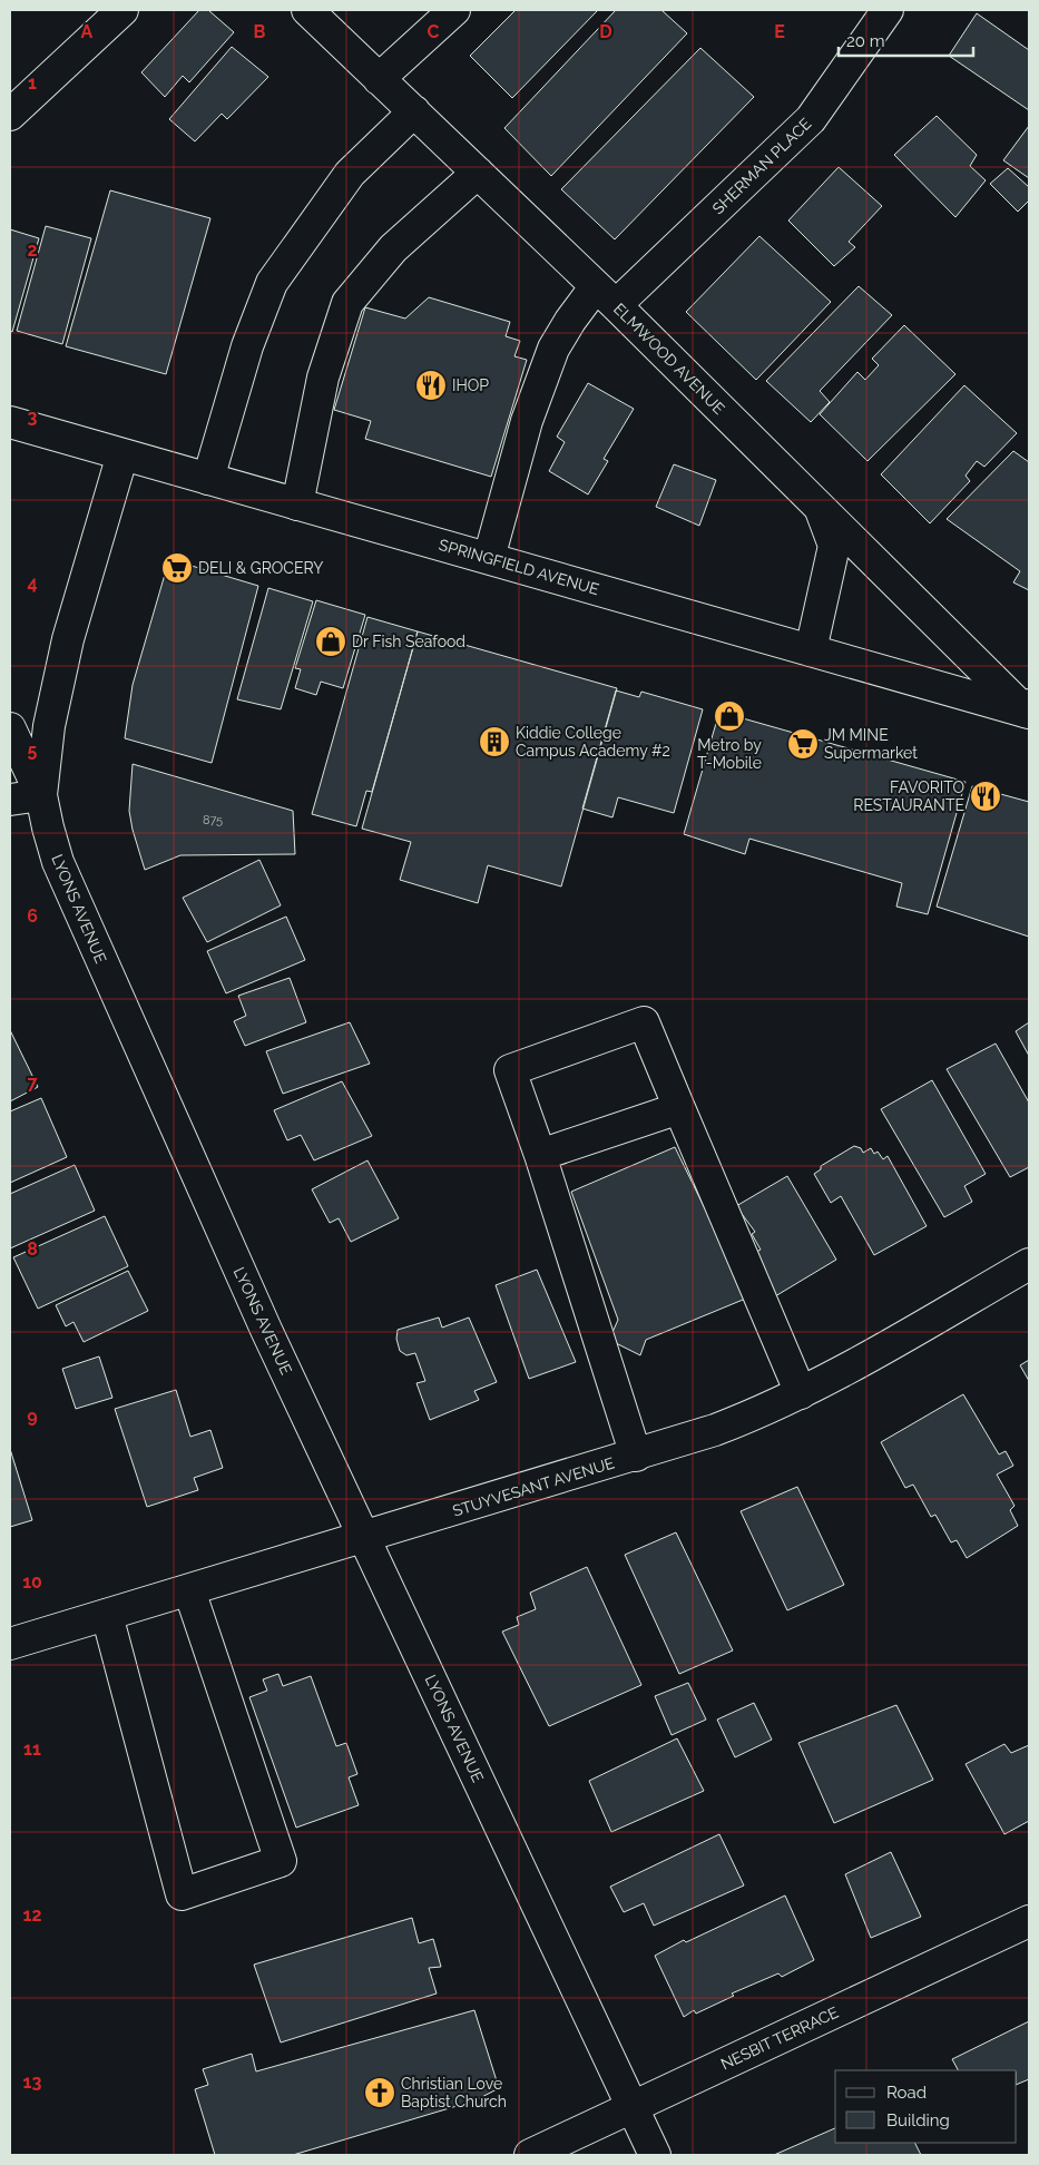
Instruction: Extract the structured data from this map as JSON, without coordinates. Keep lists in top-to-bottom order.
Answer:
{
  "streets": {
    "main road": [
      "SHERMAN PLACE",
      "ELMWOOD AVENUE",
      "SPRINGFIELD AVENUE",
      "LYONS AVENUE",
      "STUYVESANT AVENUE",
      "NESBIT TERRACE"
    ]
  },
  "crossings": [
    ["SHERMAN PLACE", "ELMWOOD AVENUE"],
    ["SHERMAN PLACE", "SPRINGFIELD AVENUE"],
    ["ELMWOOD AVENUE", "SPRINGFIELD AVENUE"],
    ["SPRINGFIELD AVENUE", "LYONS AVENUE"],
    ["LYONS AVENUE", "STUYVESANT AVENUE"],
    ["LYONS AVENUE", "NESBIT TERRACE"]
  ],
  "places": {
    "restaurant": ["IHOP", "FAVORITO RESTAURANTE"],
    "supermarket": ["DELI & GROCERY", "JM MINE Supermarket"],
    "shop": ["Dr Fish Seafood", "Metro by T-Mobile"],
    "building": ["Kiddie College Campus Academy #2"],
    "church": ["Christian Love Baptist Church"]
  },
  "house_numbers": ["875"],
  "legend": ["Road", "Building"],
  "scale_bar": "20 m",
  "grid": {
    "columns": [
      "A",
      "B",
      "C",
      "D",
      "E"
    ],
    "rows": [
      "1",
      "2",
      "3",
      "4",
      "5",
      "6",
      "7",
      "8",
      "9",
      "10",
      "11",
      "12",
      "13"
    ]
  }
}
